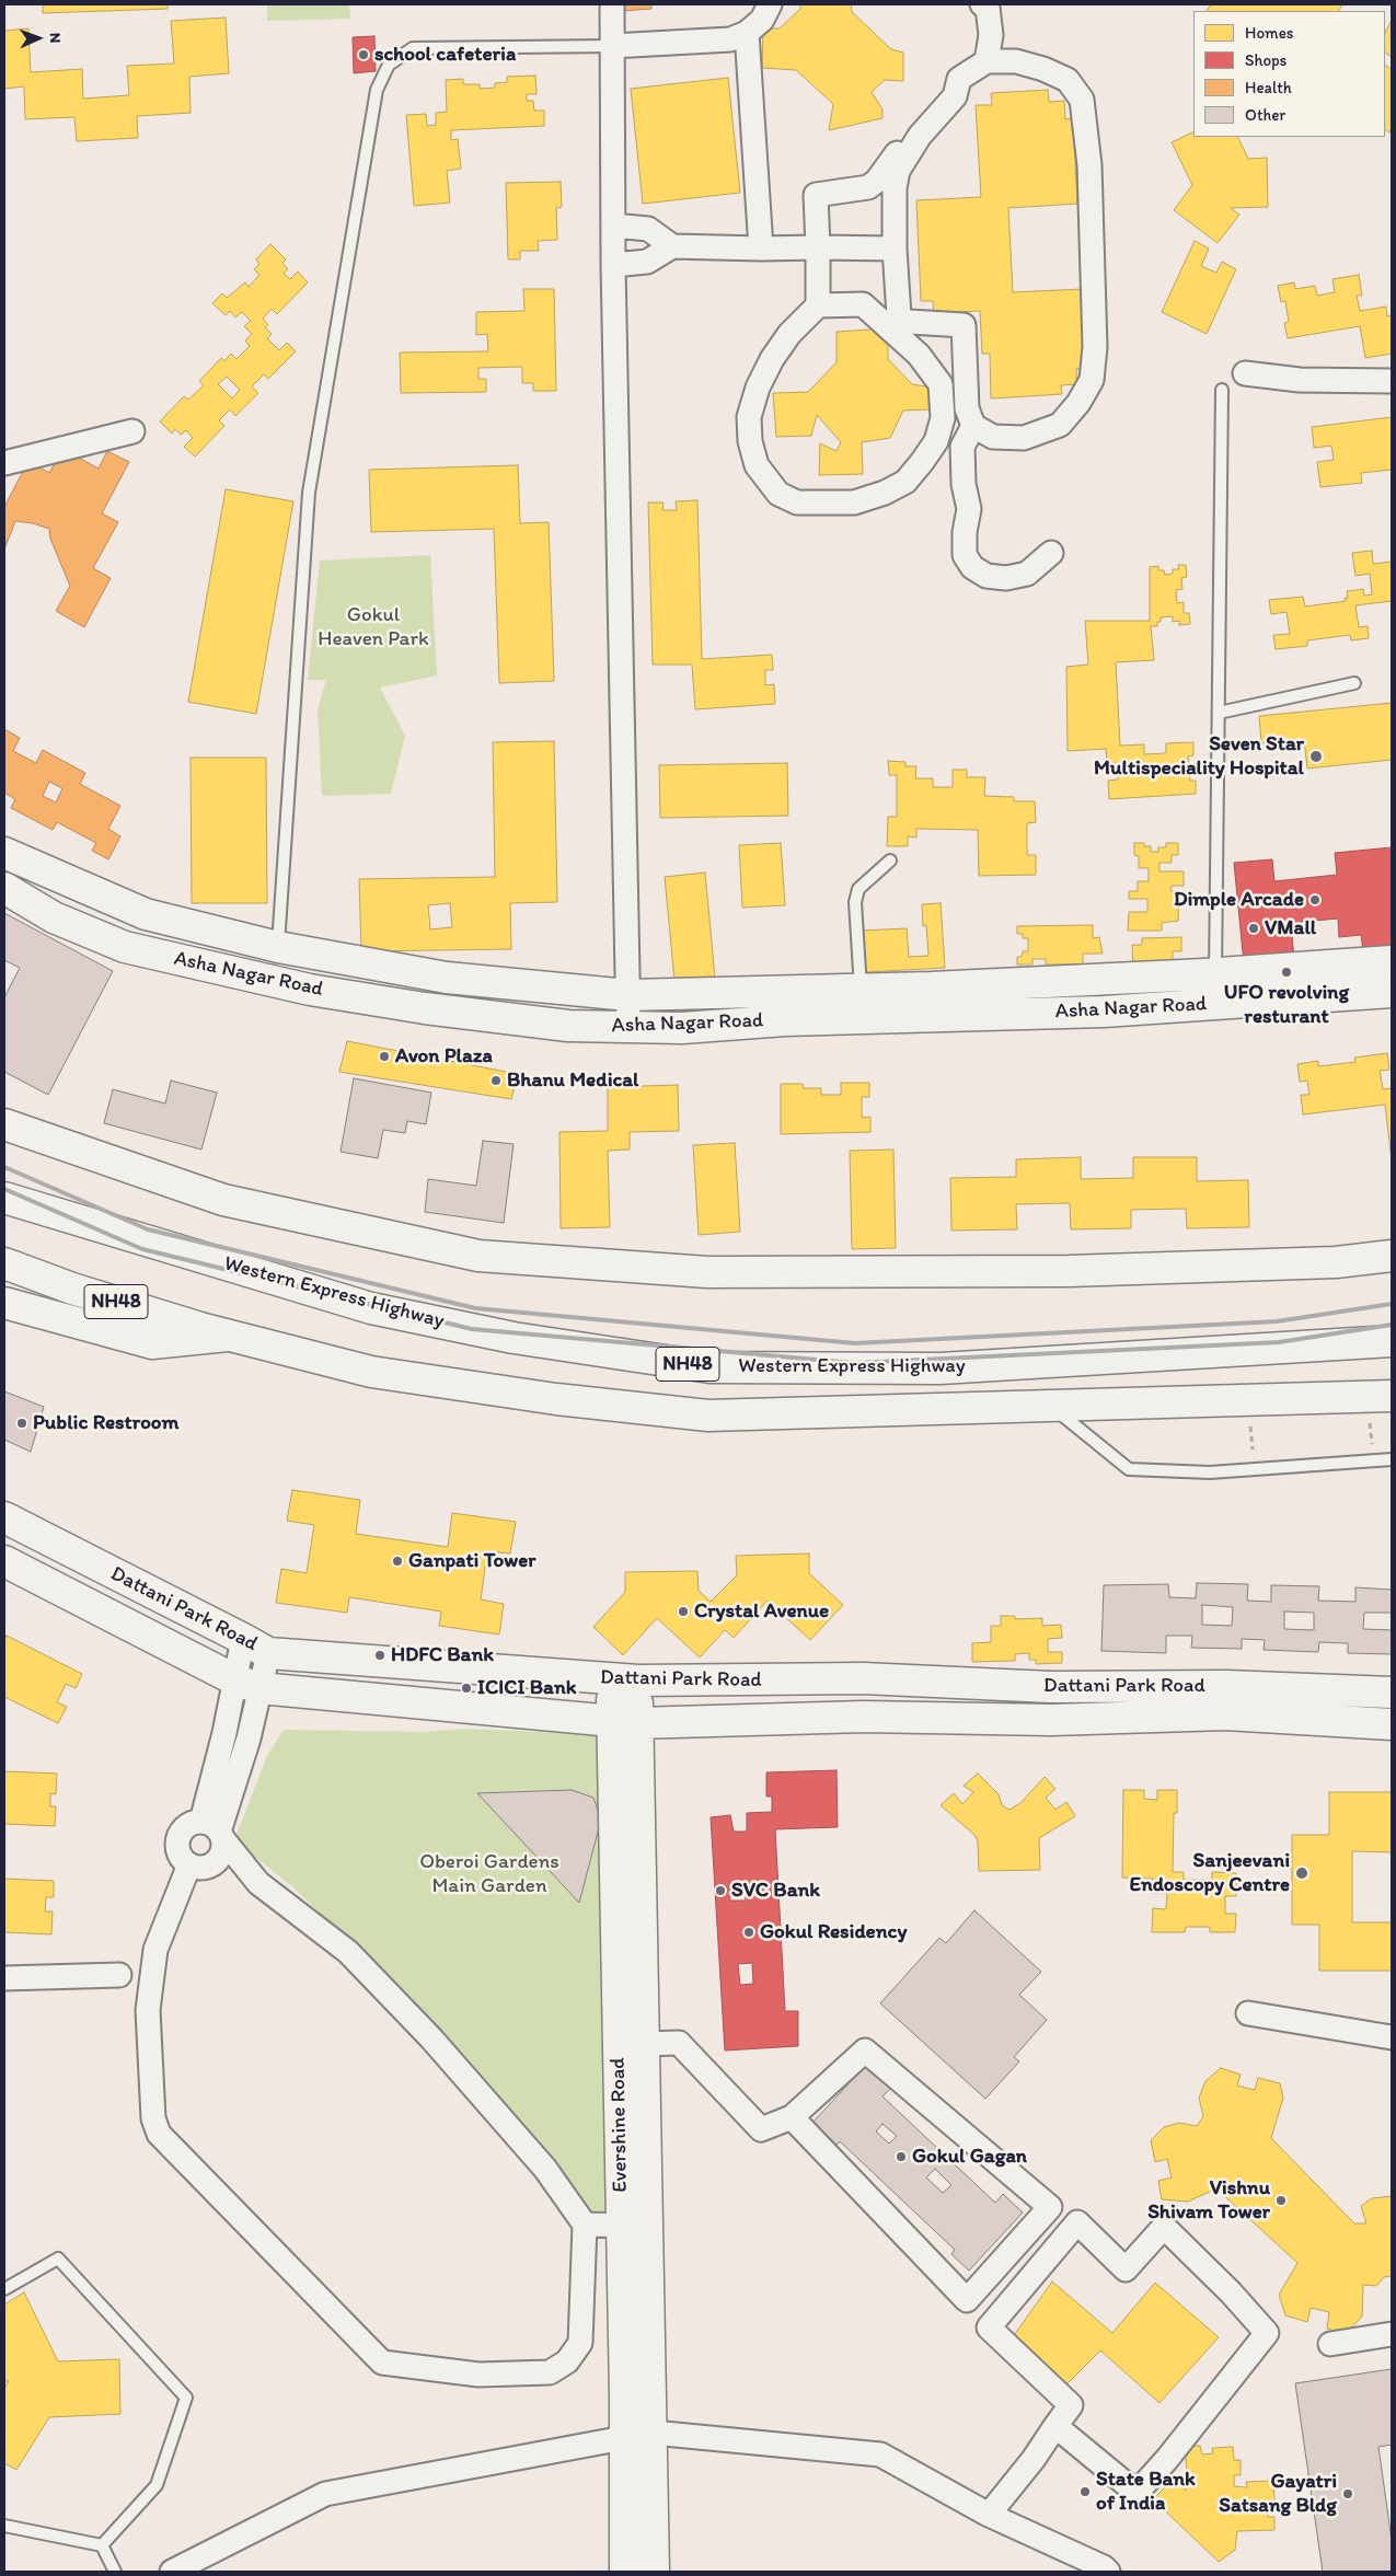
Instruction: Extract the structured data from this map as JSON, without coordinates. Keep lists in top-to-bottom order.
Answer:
{
  "streets": {
    "main road": [
      "Asha Nagar Road",
      "Western Express Highway",
      "NH48",
      "Dattani Park Road",
      "Evershine Road"
    ]
  },
  "crossings": [
    ["Dattani Park Road", "Evershine Road"]
  ],
  "parks": ["Gokul Heaven Park", "Oberoi Gardens Main Garden"],
  "places": [
    "school cafeteria",
    "Seven Star Multispeciality Hospital",
    "Dimple Arcade",
    "VMall",
    "UFO revolving resturant",
    "Avon Plaza",
    "Bhanu Medical",
    "Public Restroom",
    "Ganpati Tower",
    "Crystal Avenue",
    "HDFC Bank",
    "ICICI Bank",
    "Sanjeevani Endoscopy Centre",
    "SVC Bank",
    "Gokul Residency",
    "Gokul Gagan",
    "Vishnu Shivam Tower",
    "State Bank of India",
    "Gayatri Satsang Bldg"
  ],
  "legend": [
    "Homes",
    "Shops",
    "Health",
    "Other"
  ],
  "north": "right"
}
